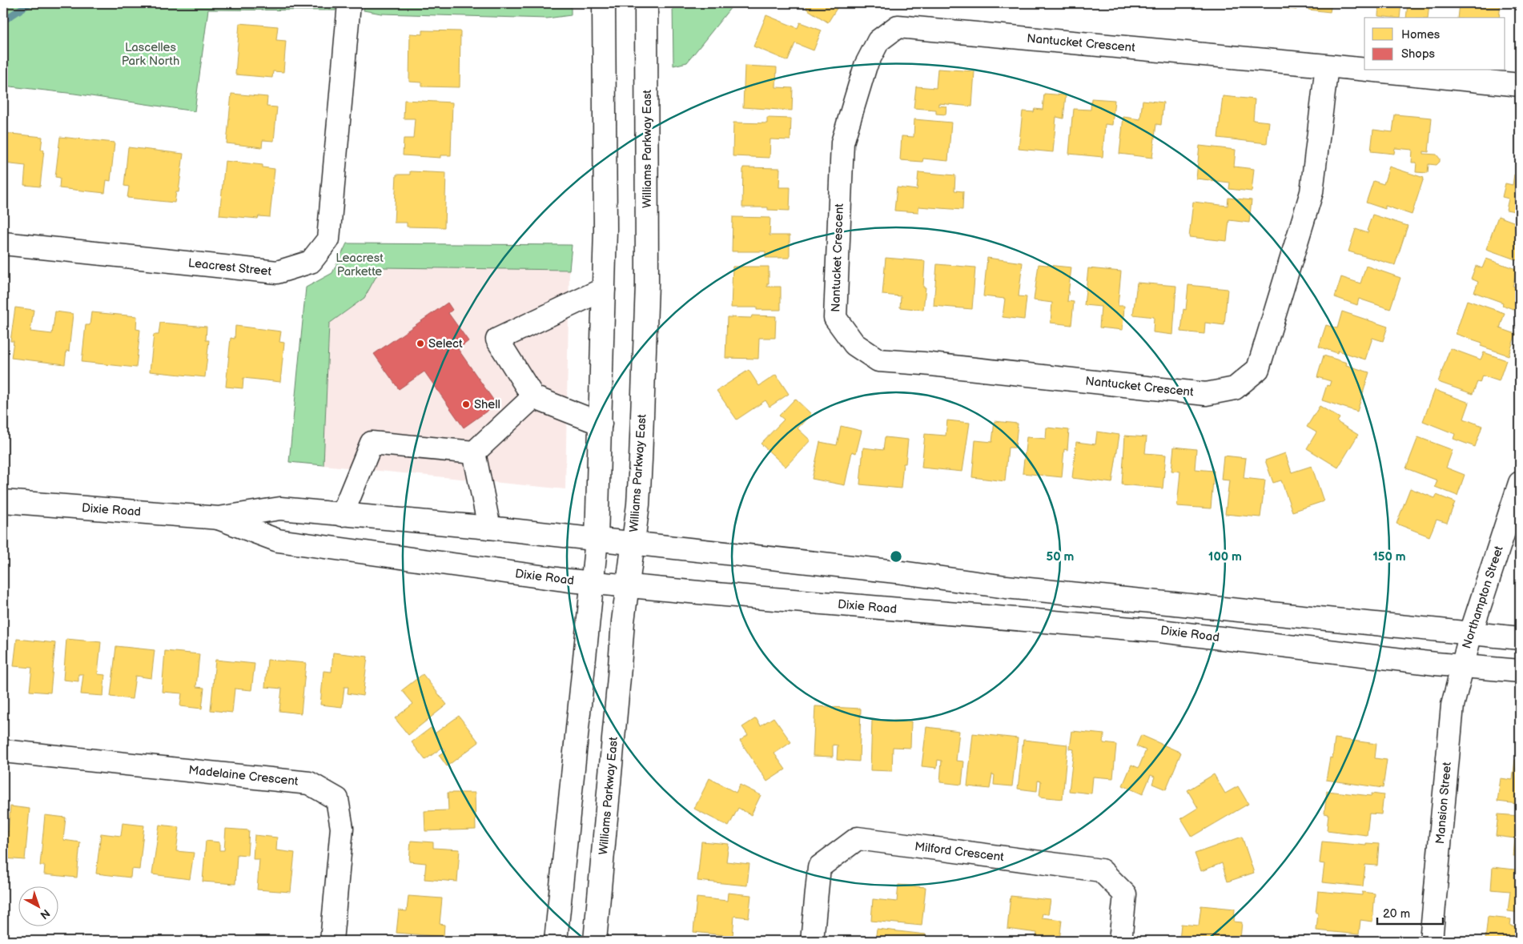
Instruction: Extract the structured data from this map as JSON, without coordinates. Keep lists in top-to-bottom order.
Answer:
{
  "streets": {
    "main road": [
      "Nantucket Crescent",
      "Williams Parkway East",
      "Leacrest Street",
      "Dixie Road",
      "Northampton Street",
      "Madelaine Crescent",
      "Mansion Street",
      "Milford Crescent"
    ]
  },
  "crossings": [
    ["Williams Parkway East", "Dixie Road"],
    ["Dixie Road", "Northampton Street"],
    ["Dixie Road", "Mansion Street"],
    ["Northampton Street", "Mansion Street"]
  ],
  "parks": ["Lascelles Park North", "Leacrest Parkette"],
  "places": ["Select", "Shell"],
  "legend": ["Homes", "Shops"],
  "scale_bar": "20 m",
  "north": "bottom right",
  "rings": ["50 m", "100 m", "150 m"]
}
